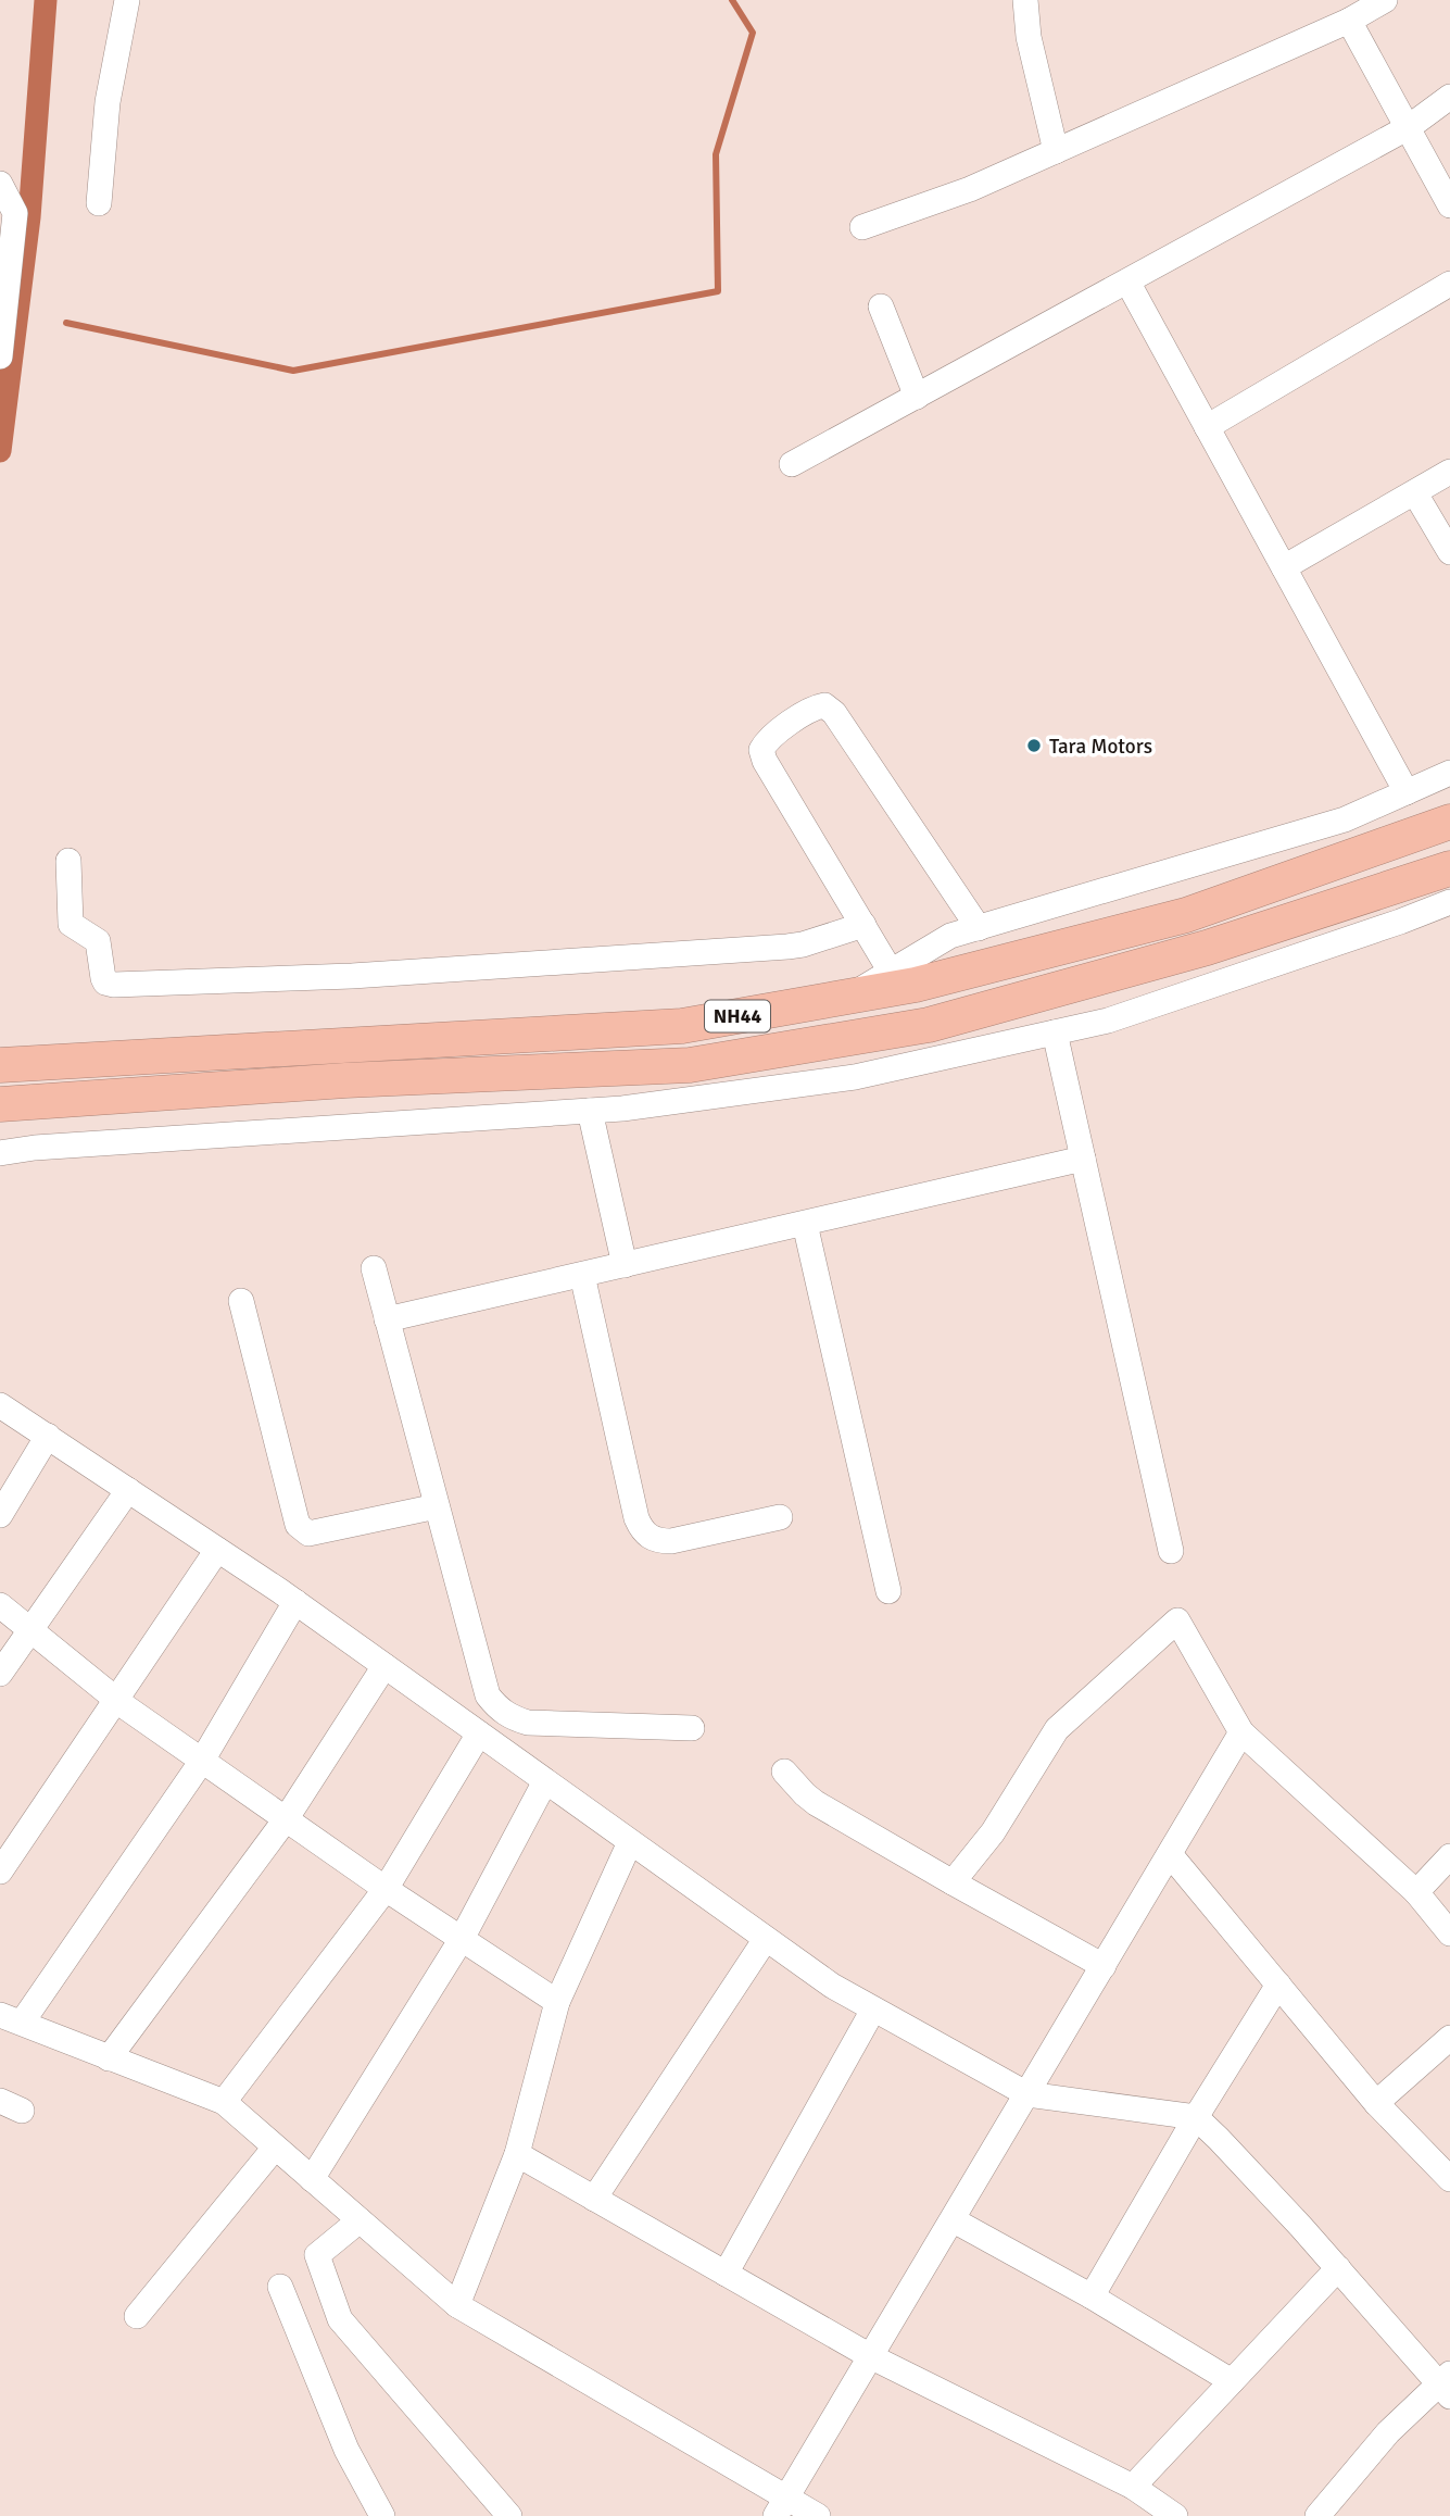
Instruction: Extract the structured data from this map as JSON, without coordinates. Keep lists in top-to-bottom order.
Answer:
{
  "streets": {
    "highway": ["NH44"]
  },
  "places": ["Tara Motors"]
}
